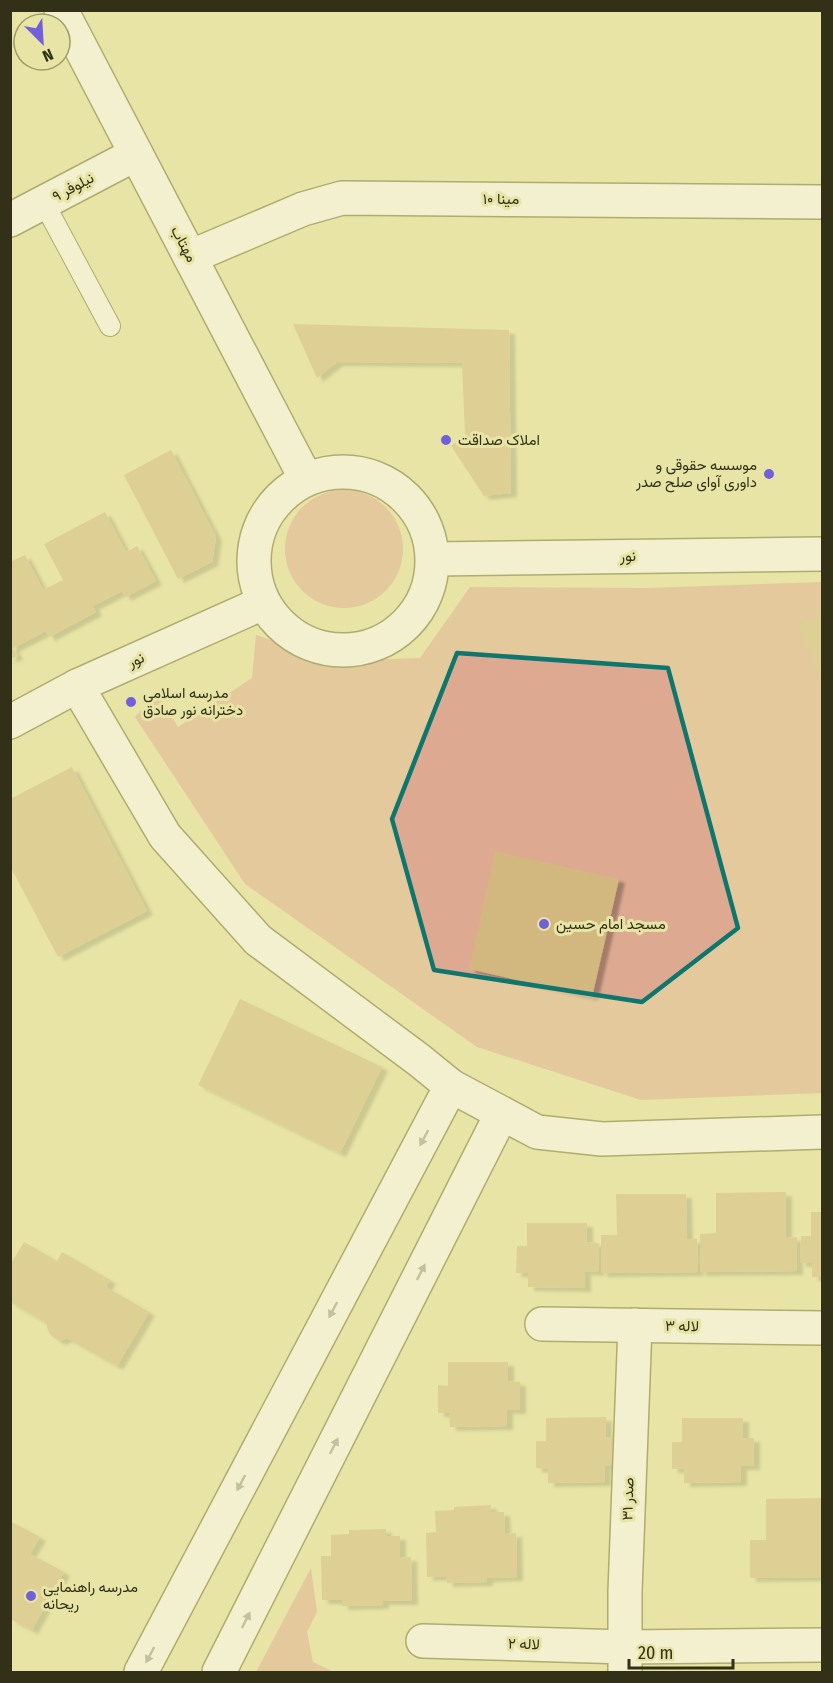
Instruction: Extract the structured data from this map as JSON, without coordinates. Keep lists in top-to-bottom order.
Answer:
{
  "streets": {
    "street": [
      "نیلوفر ۹",
      "مینا ۱۰",
      "مهتاب",
      "نور",
      "لاله ۳",
      "صدر ۳۱",
      "لاله ۲"
    ]
  },
  "crossings": [
    ["نیلوفر ۹", "مهتاب"],
    ["مینا ۱۰", "مهتاب"],
    ["مهتاب", "نور"],
    ["لاله ۳", "صدر ۳۱"],
    ["صدر ۳۱", "لاله ۲"]
  ],
  "places": [
    "املاک صداقت",
    "موسسه حقوقی و داوری آوای صلح صدر",
    "مدرسه اسلامی دخترانه نور صادق",
    "مسجد امام‌ حسین",
    "مدرسه راهنمایی ریحانه"
  ],
  "scale_bar": "20 m",
  "north": "bottom right"
}
